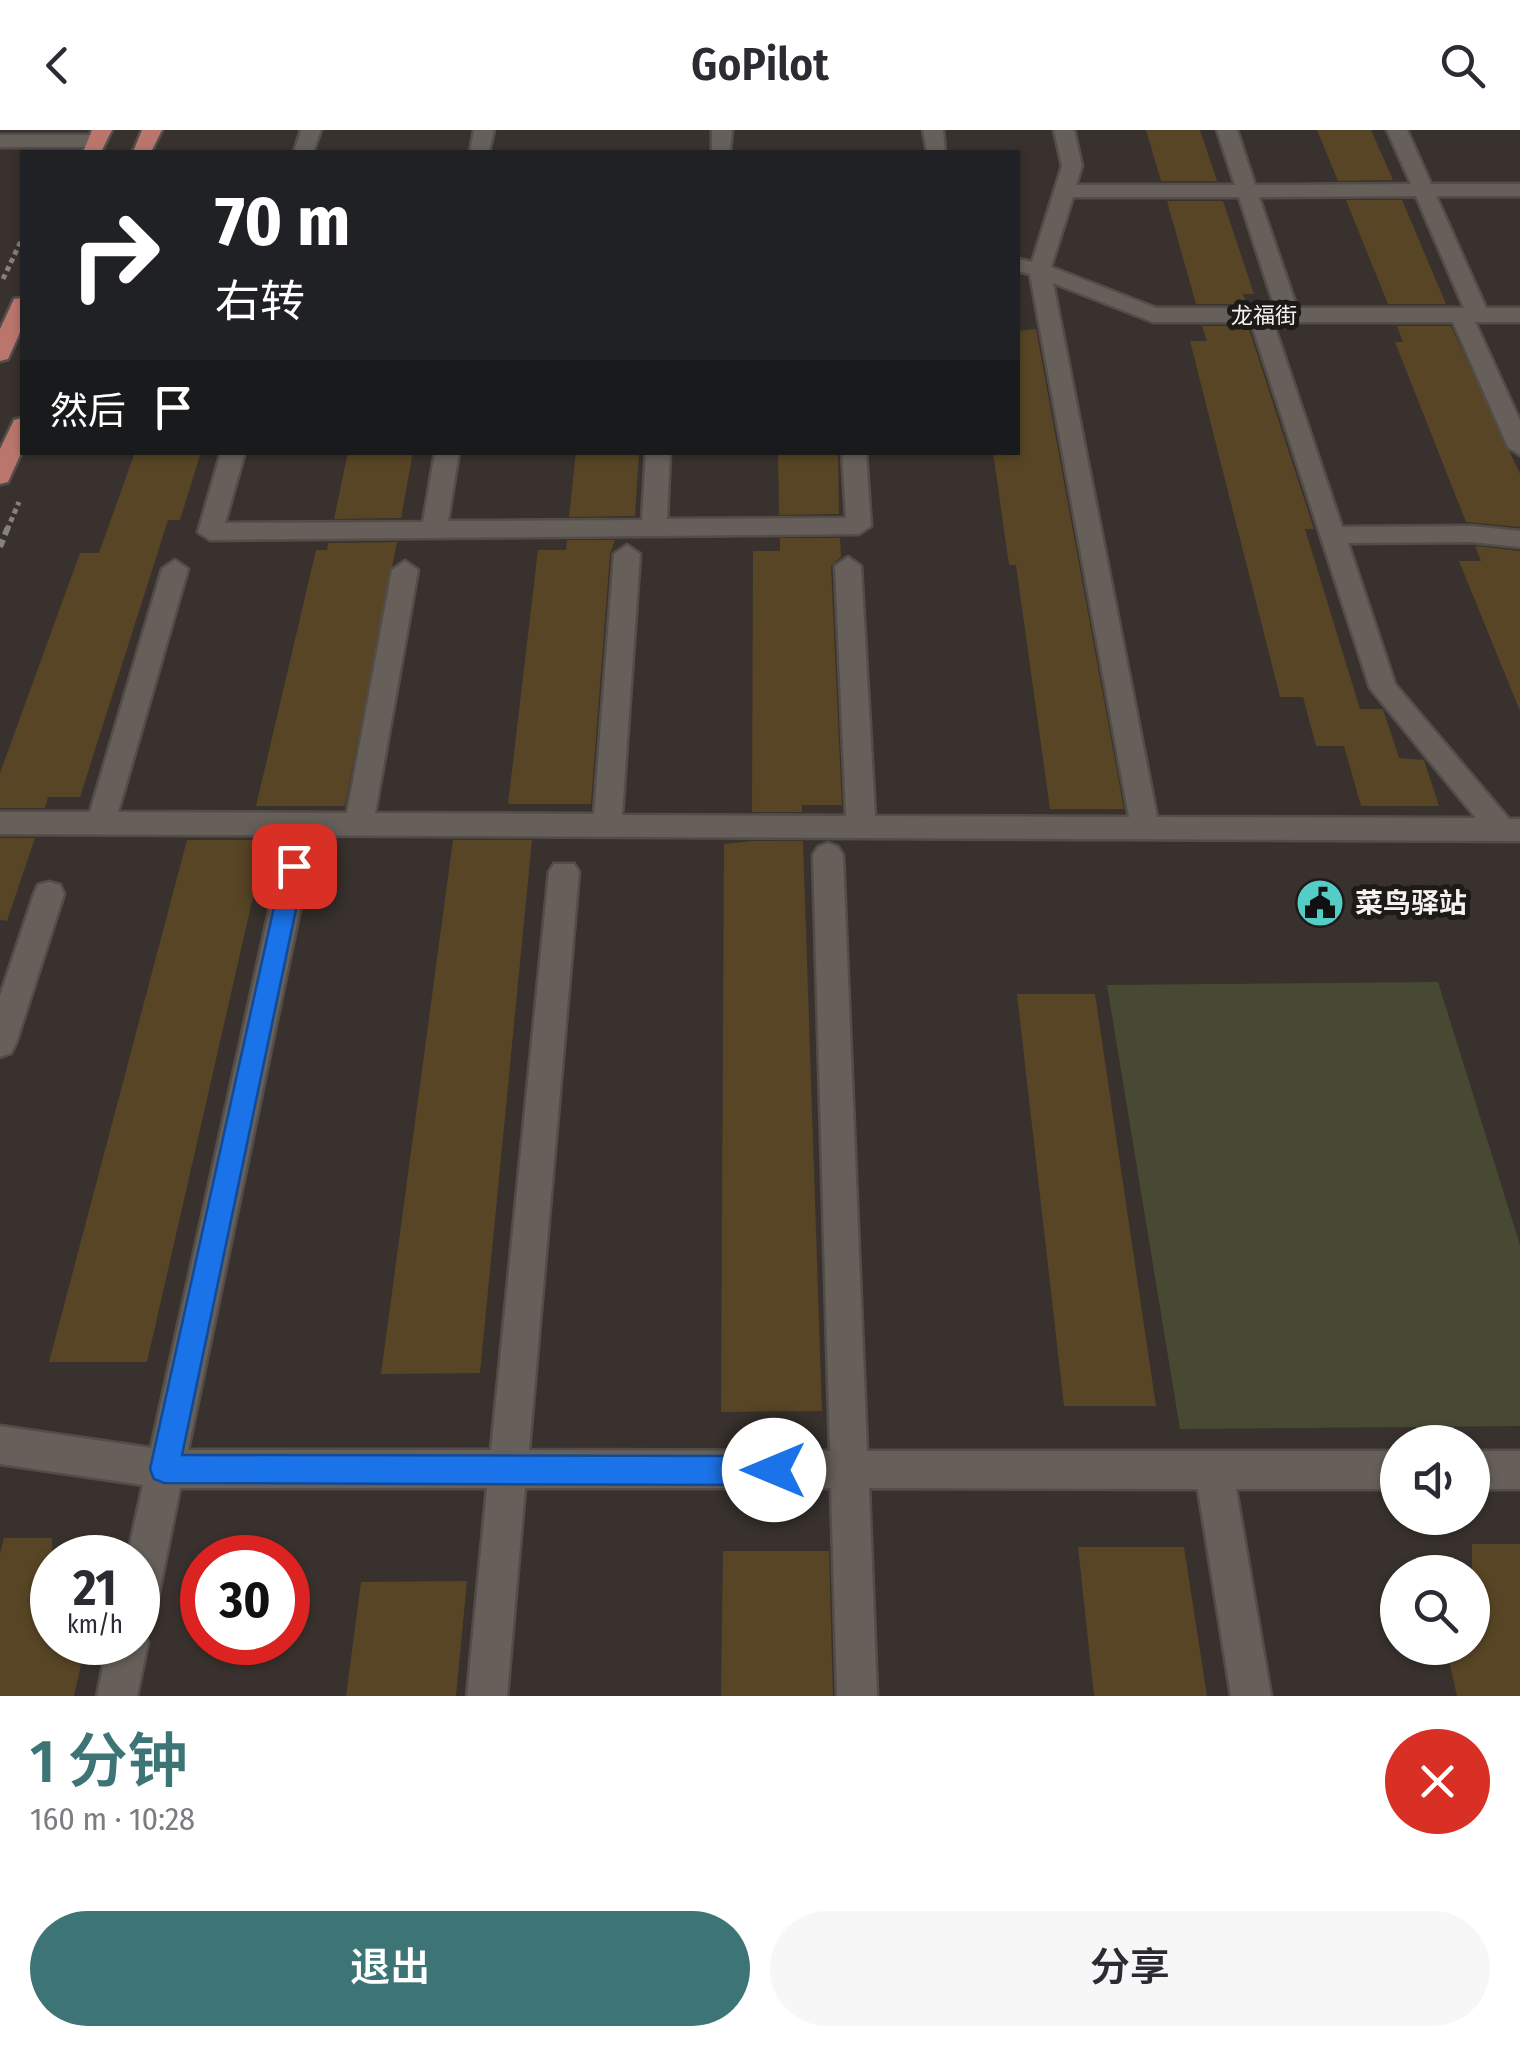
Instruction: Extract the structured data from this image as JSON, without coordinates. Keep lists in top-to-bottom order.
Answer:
{
  "streets": {
    "street": ["龙福街"]
  },
  "places": {
    "public building": ["菜鸟驿站"]
  },
  "page": {
    "header": "GoPilot",
    "turn": ["70 m", "右转"],
    "then": "然后",
    "speed": "21 km/h",
    "limit": "30",
    "heading": ["1 分钟", "160 m · 10:28"],
    "buttons": ["退出", "分享"]
  }
}
